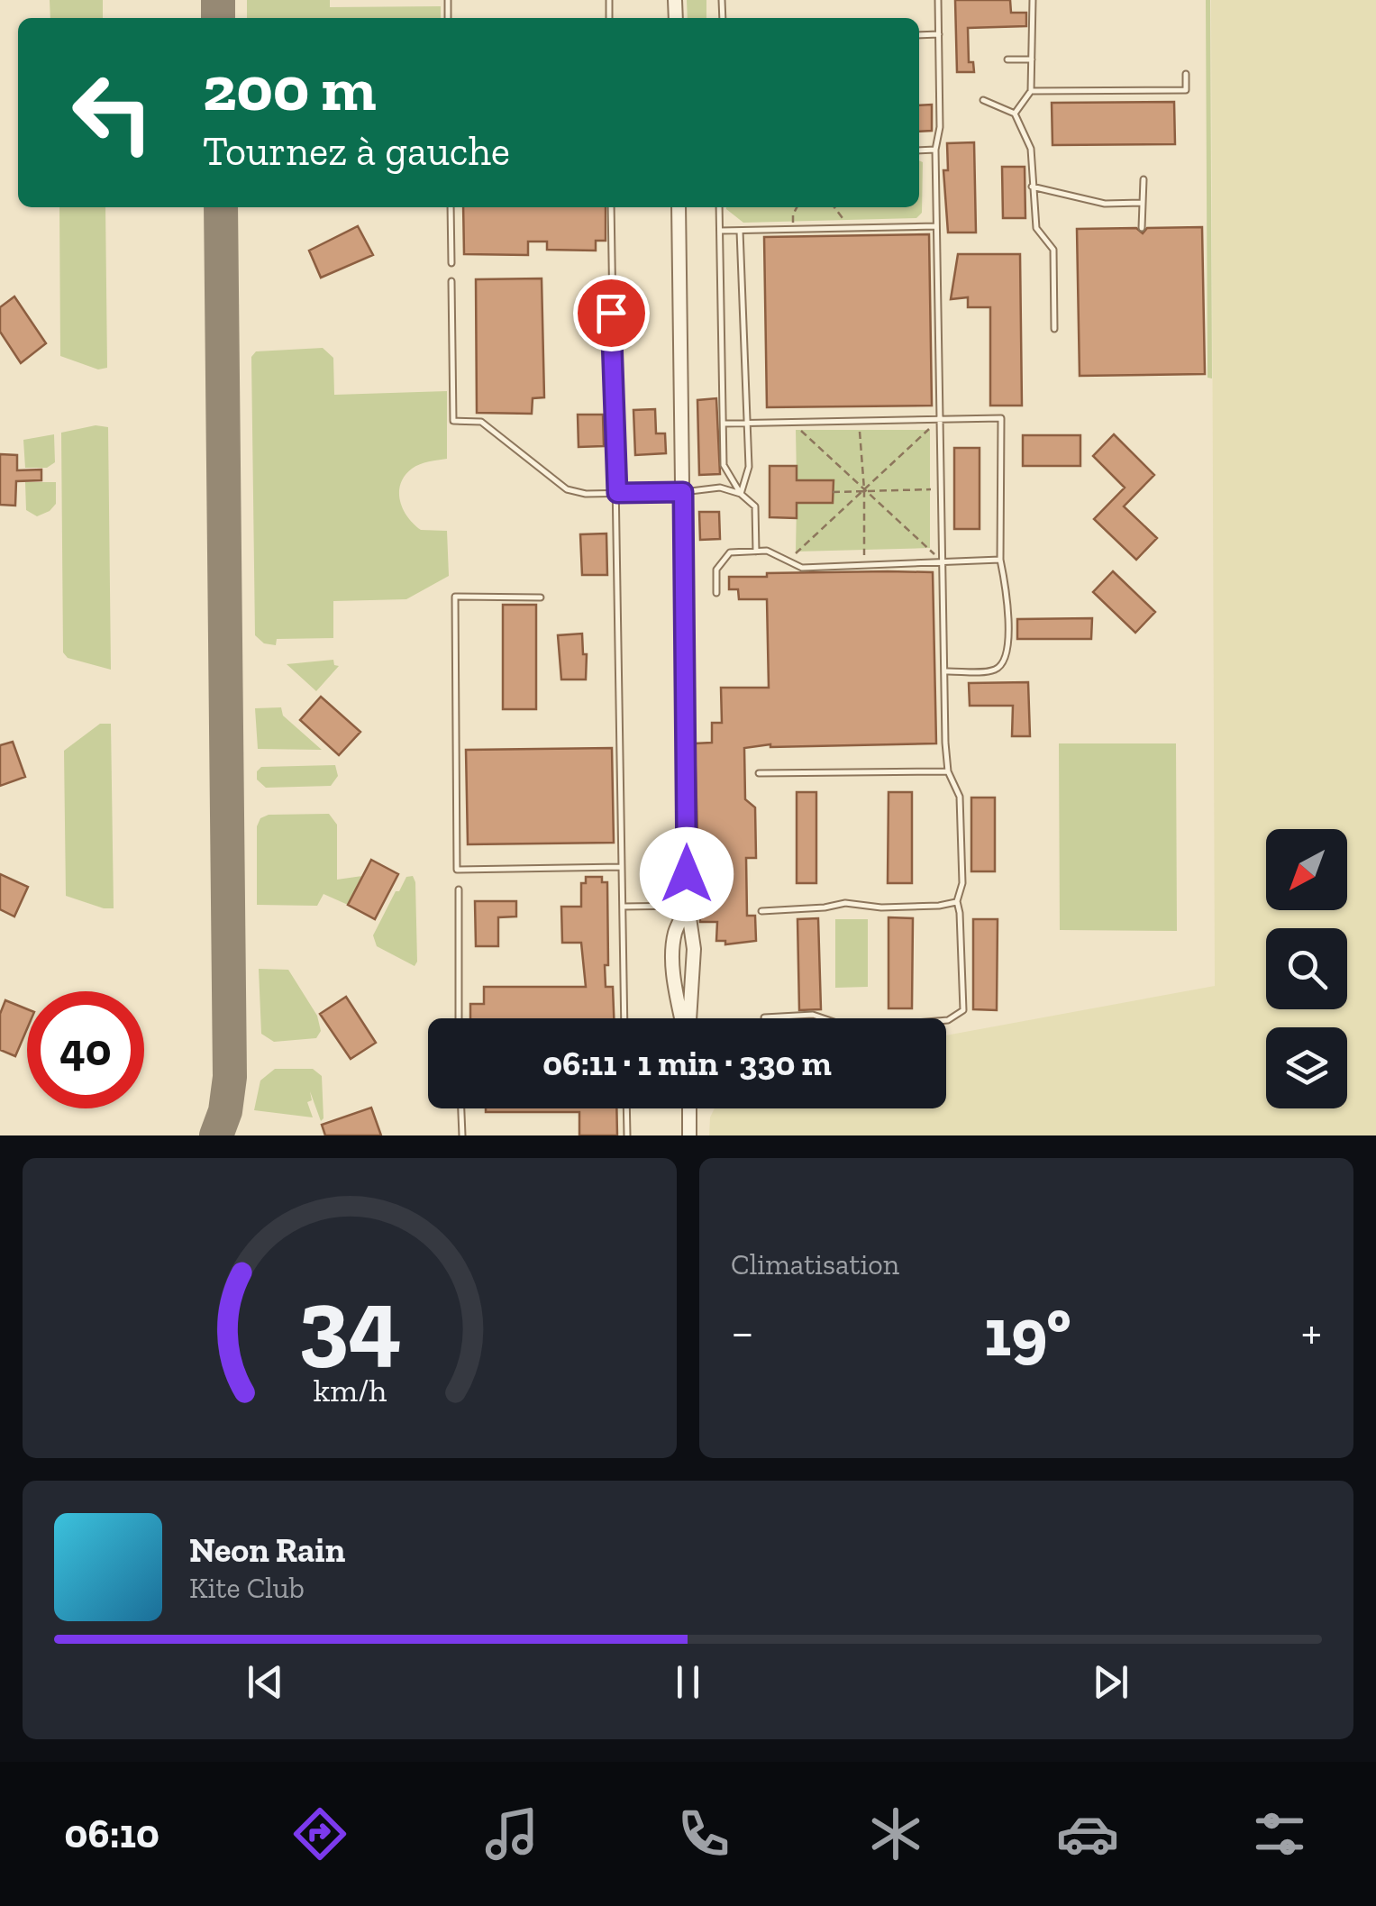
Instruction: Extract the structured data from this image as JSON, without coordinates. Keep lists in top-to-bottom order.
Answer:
{
  "north": "bottom left",
  "page": {
    "turn": ["200 m", "Tournez à gauche"],
    "limit": "40",
    "trip": "06:11 · 1 min · 330 m",
    "tile": "Climatisation",
    "heat": ["−", "19°", "+"],
    "song": ["Neon Rain", "Kite Club"],
    "tabs": "06:10",
    "gauge": ["34", "km/h"]
  }
}
